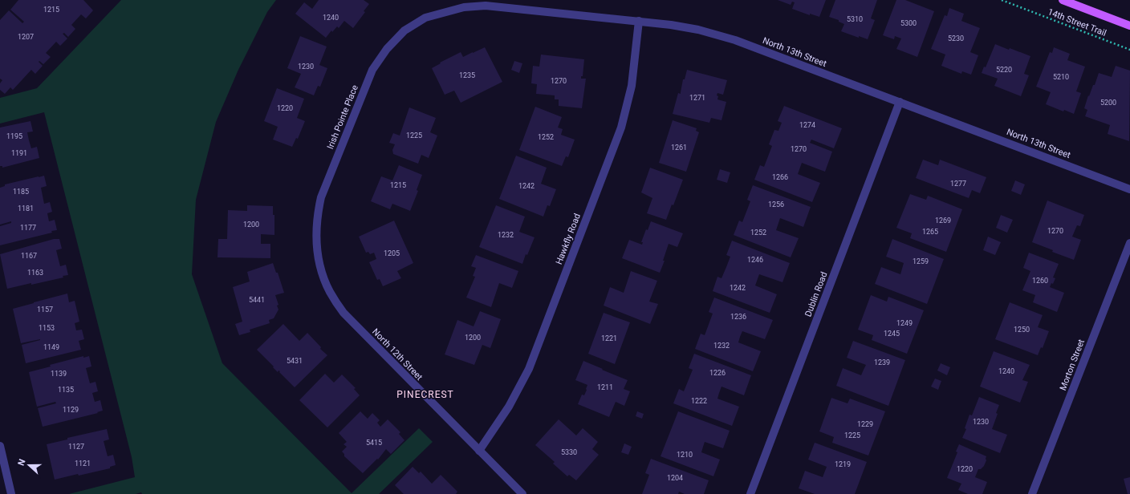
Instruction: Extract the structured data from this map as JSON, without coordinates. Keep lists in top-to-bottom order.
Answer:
{
  "streets": {
    "street": [
      "North 13th Street",
      "Irish Pointe Place",
      "Hawkfly Road",
      "Dublin Road",
      "North 12th Street",
      "Morton Street"
    ],
    "path": ["14th Street Trail"]
  },
  "crossings": [
    ["North 13th Street", "Irish Pointe Place"],
    ["North 13th Street", "Hawkfly Road"],
    ["North 13th Street", "Dublin Road"],
    ["Irish Pointe Place", "North 12th Street"],
    ["Hawkfly Road", "North 12th Street"]
  ],
  "districts": ["PINECREST"],
  "house_numbers": [
    "1215",
    "1240",
    "5310",
    "5300",
    "1207",
    "5230",
    "1230",
    "5220",
    "1235",
    "5210",
    "1270",
    "1271",
    "5200",
    "1220",
    "1274",
    "1225",
    "1195",
    "1252",
    "1261",
    "1270",
    "1191",
    "1266",
    "1277",
    "1215",
    "1242",
    "1185",
    "1256",
    "1181",
    "1269",
    "1200",
    "1177",
    "1270",
    "1265",
    "1252",
    "1232",
    "1205",
    "1167",
    "1246",
    "1259",
    "1163",
    "1260",
    "1242",
    "5441",
    "1157",
    "1236",
    "1249",
    "1153",
    "1250",
    "1245",
    "1200",
    "1221",
    "1232",
    "1149",
    "5431",
    "1239",
    "1240",
    "1226",
    "1139",
    "1211",
    "1135",
    "1222",
    "1129",
    "1230",
    "1229",
    "1225",
    "5415",
    "1127",
    "5330",
    "1210",
    "1121",
    "1219",
    "1220",
    "1204"
  ],
  "north": "left"
}
